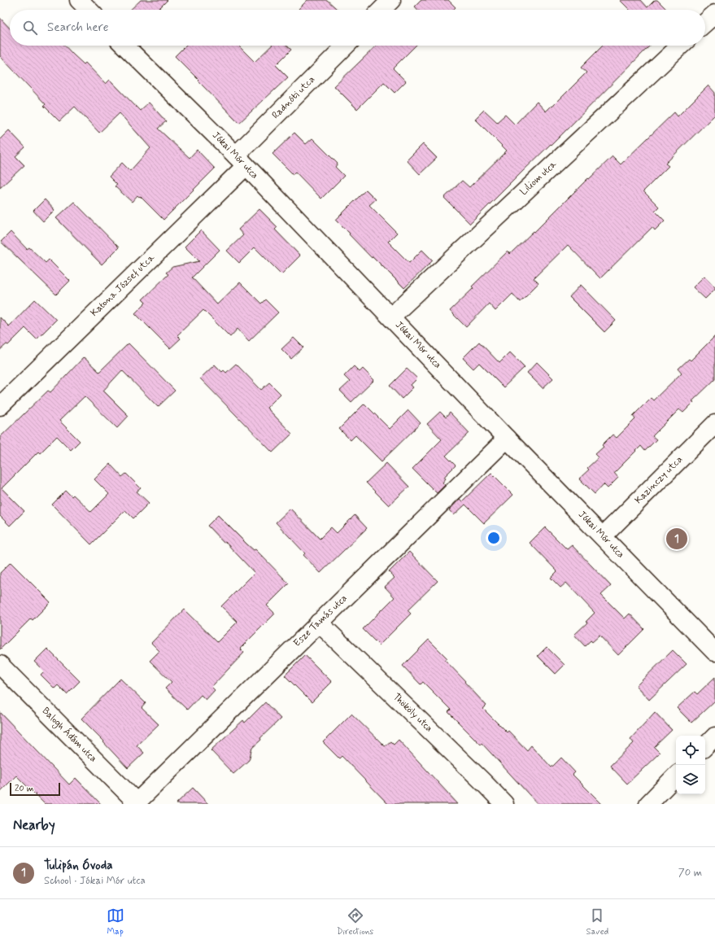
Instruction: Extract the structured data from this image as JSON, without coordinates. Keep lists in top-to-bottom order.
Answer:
{
  "streets": {
    "street": [
      "Radnóti utca",
      "Jókai Mór utca",
      "Liliom utca",
      "Katona József utca",
      "Kazinczy utca",
      "Esze Tamás utca",
      "Thököly utca",
      "Balogh Ádám utca"
    ]
  },
  "crossings": [
    ["Radnóti utca", "Jókai Mór utca"],
    ["Radnóti utca", "Katona József utca"],
    ["Jókai Mór utca", "Liliom utca"],
    ["Jókai Mór utca", "Katona József utca"],
    ["Jókai Mór utca", "Kazinczy utca"],
    ["Jókai Mór utca", "Esze Tamás utca"],
    ["Esze Tamás utca", "Thököly utca"],
    ["Esze Tamás utca", "Balogh Ádám utca"]
  ],
  "scale_bar": "20 m",
  "page": {
    "search": "Search here",
    "pins": "1",
    "scale": "20 m",
    "heading": "Nearby",
    "list": [
      {
        "mark": "1",
        "name": "Tulipán Óvoda",
        "note": "School · Jókai Mór utca",
        "value": "70 m"
      }
    ],
    "nav": ["Map", "Directions", "Saved"]
  }
}
